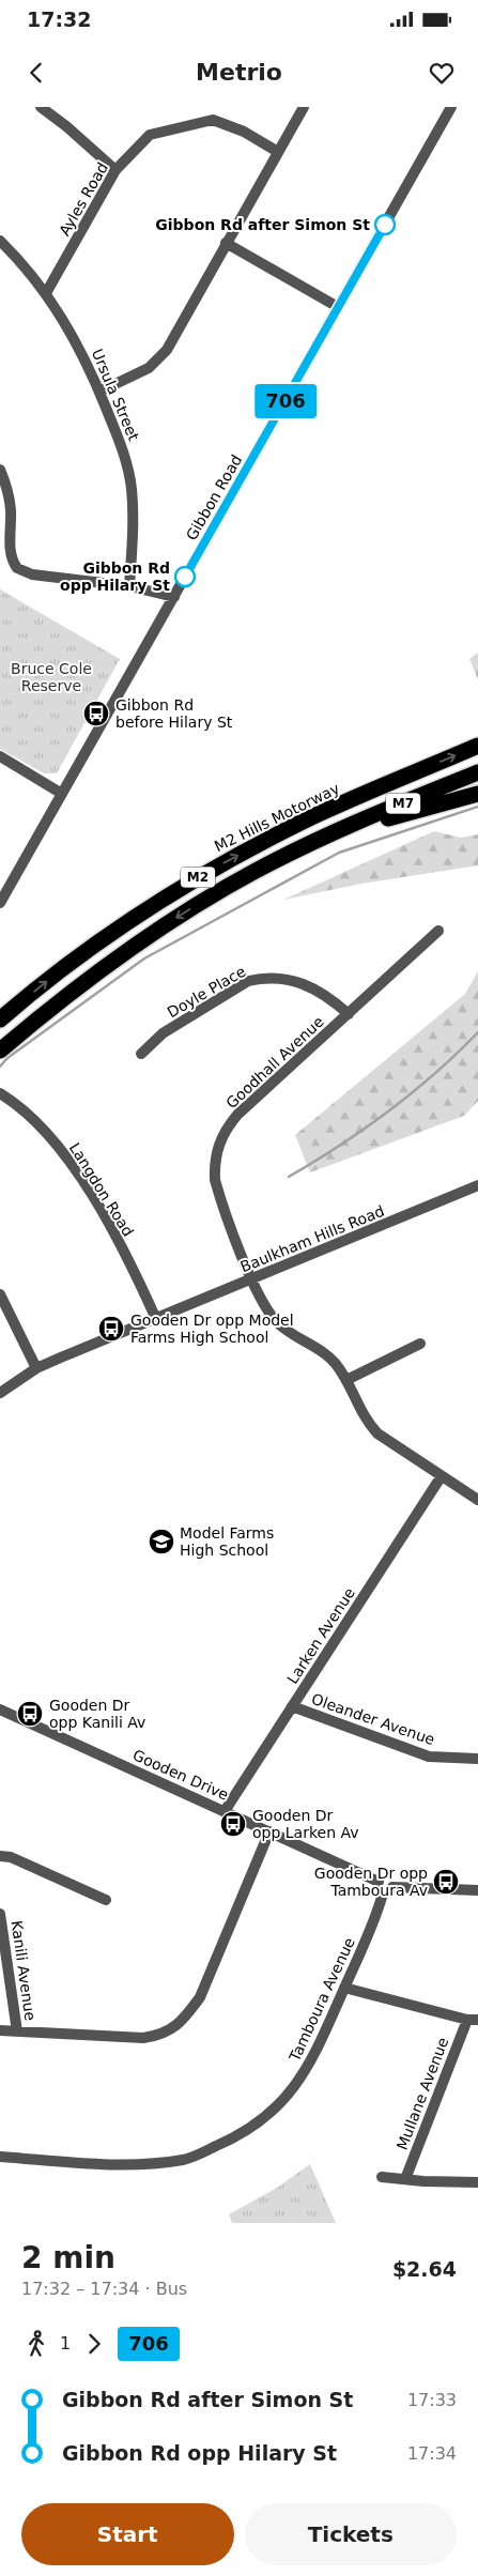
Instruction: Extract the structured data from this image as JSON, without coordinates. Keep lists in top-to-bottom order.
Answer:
{
  "streets": {
    "highway": ["M7", "M2 Hills Motorway", "M2"],
    "street": [
      "Ayles Road",
      "Ursula Street",
      "Gibbon Road",
      "Doyle Place",
      "Goodhall Avenue",
      "Langdon Road",
      "Baulkham Hills Road",
      "Larken Avenue",
      "Oleander Avenue",
      "Gooden Drive",
      "Kanili Avenue",
      "Tamboura Avenue",
      "Mullane Avenue"
    ]
  },
  "crossings": [
    ["Ayles Road", "Ursula Street"],
    ["M7", "M2"],
    ["Doyle Place", "Goodhall Avenue"],
    ["Goodhall Avenue", "Baulkham Hills Road"],
    ["Goodhall Avenue", "Larken Avenue"],
    ["Langdon Road", "Baulkham Hills Road"],
    ["Larken Avenue", "Oleander Avenue"],
    ["Larken Avenue", "Gooden Drive"],
    ["Gooden Drive", "Tamboura Avenue"]
  ],
  "parks": ["Bruce Cole Reserve"],
  "places": {
    "other": ["Gibbon Rd after Simon St", "Gibbon Rd opp Hilary St"],
    "bus stop": [
      "Gibbon Rd before Hilary St",
      "Gooden Dr opp Model Farms High School",
      "Gooden Dr opp Kanili Av",
      "Gooden Dr opp Larken Av",
      "Gooden Dr opp Tamboura Av"
    ],
    "school or university": ["Model Farms High School"]
  },
  "lines": ["bus line 706"],
  "page": {
    "status": "17:32",
    "header": "Metrio",
    "on_map": "706",
    "heading": ["2 min", "17:32 – 17:34 · Bus", "$2.64"],
    "legs": ["1", "706"],
    "list": [
      {
        "name": "Gibbon Rd after Simon St",
        "value": "17:33"
      },
      {
        "name": "Gibbon Rd opp Hilary St",
        "value": "17:34"
      }
    ],
    "buttons": ["Start", "Tickets"]
  }
}
